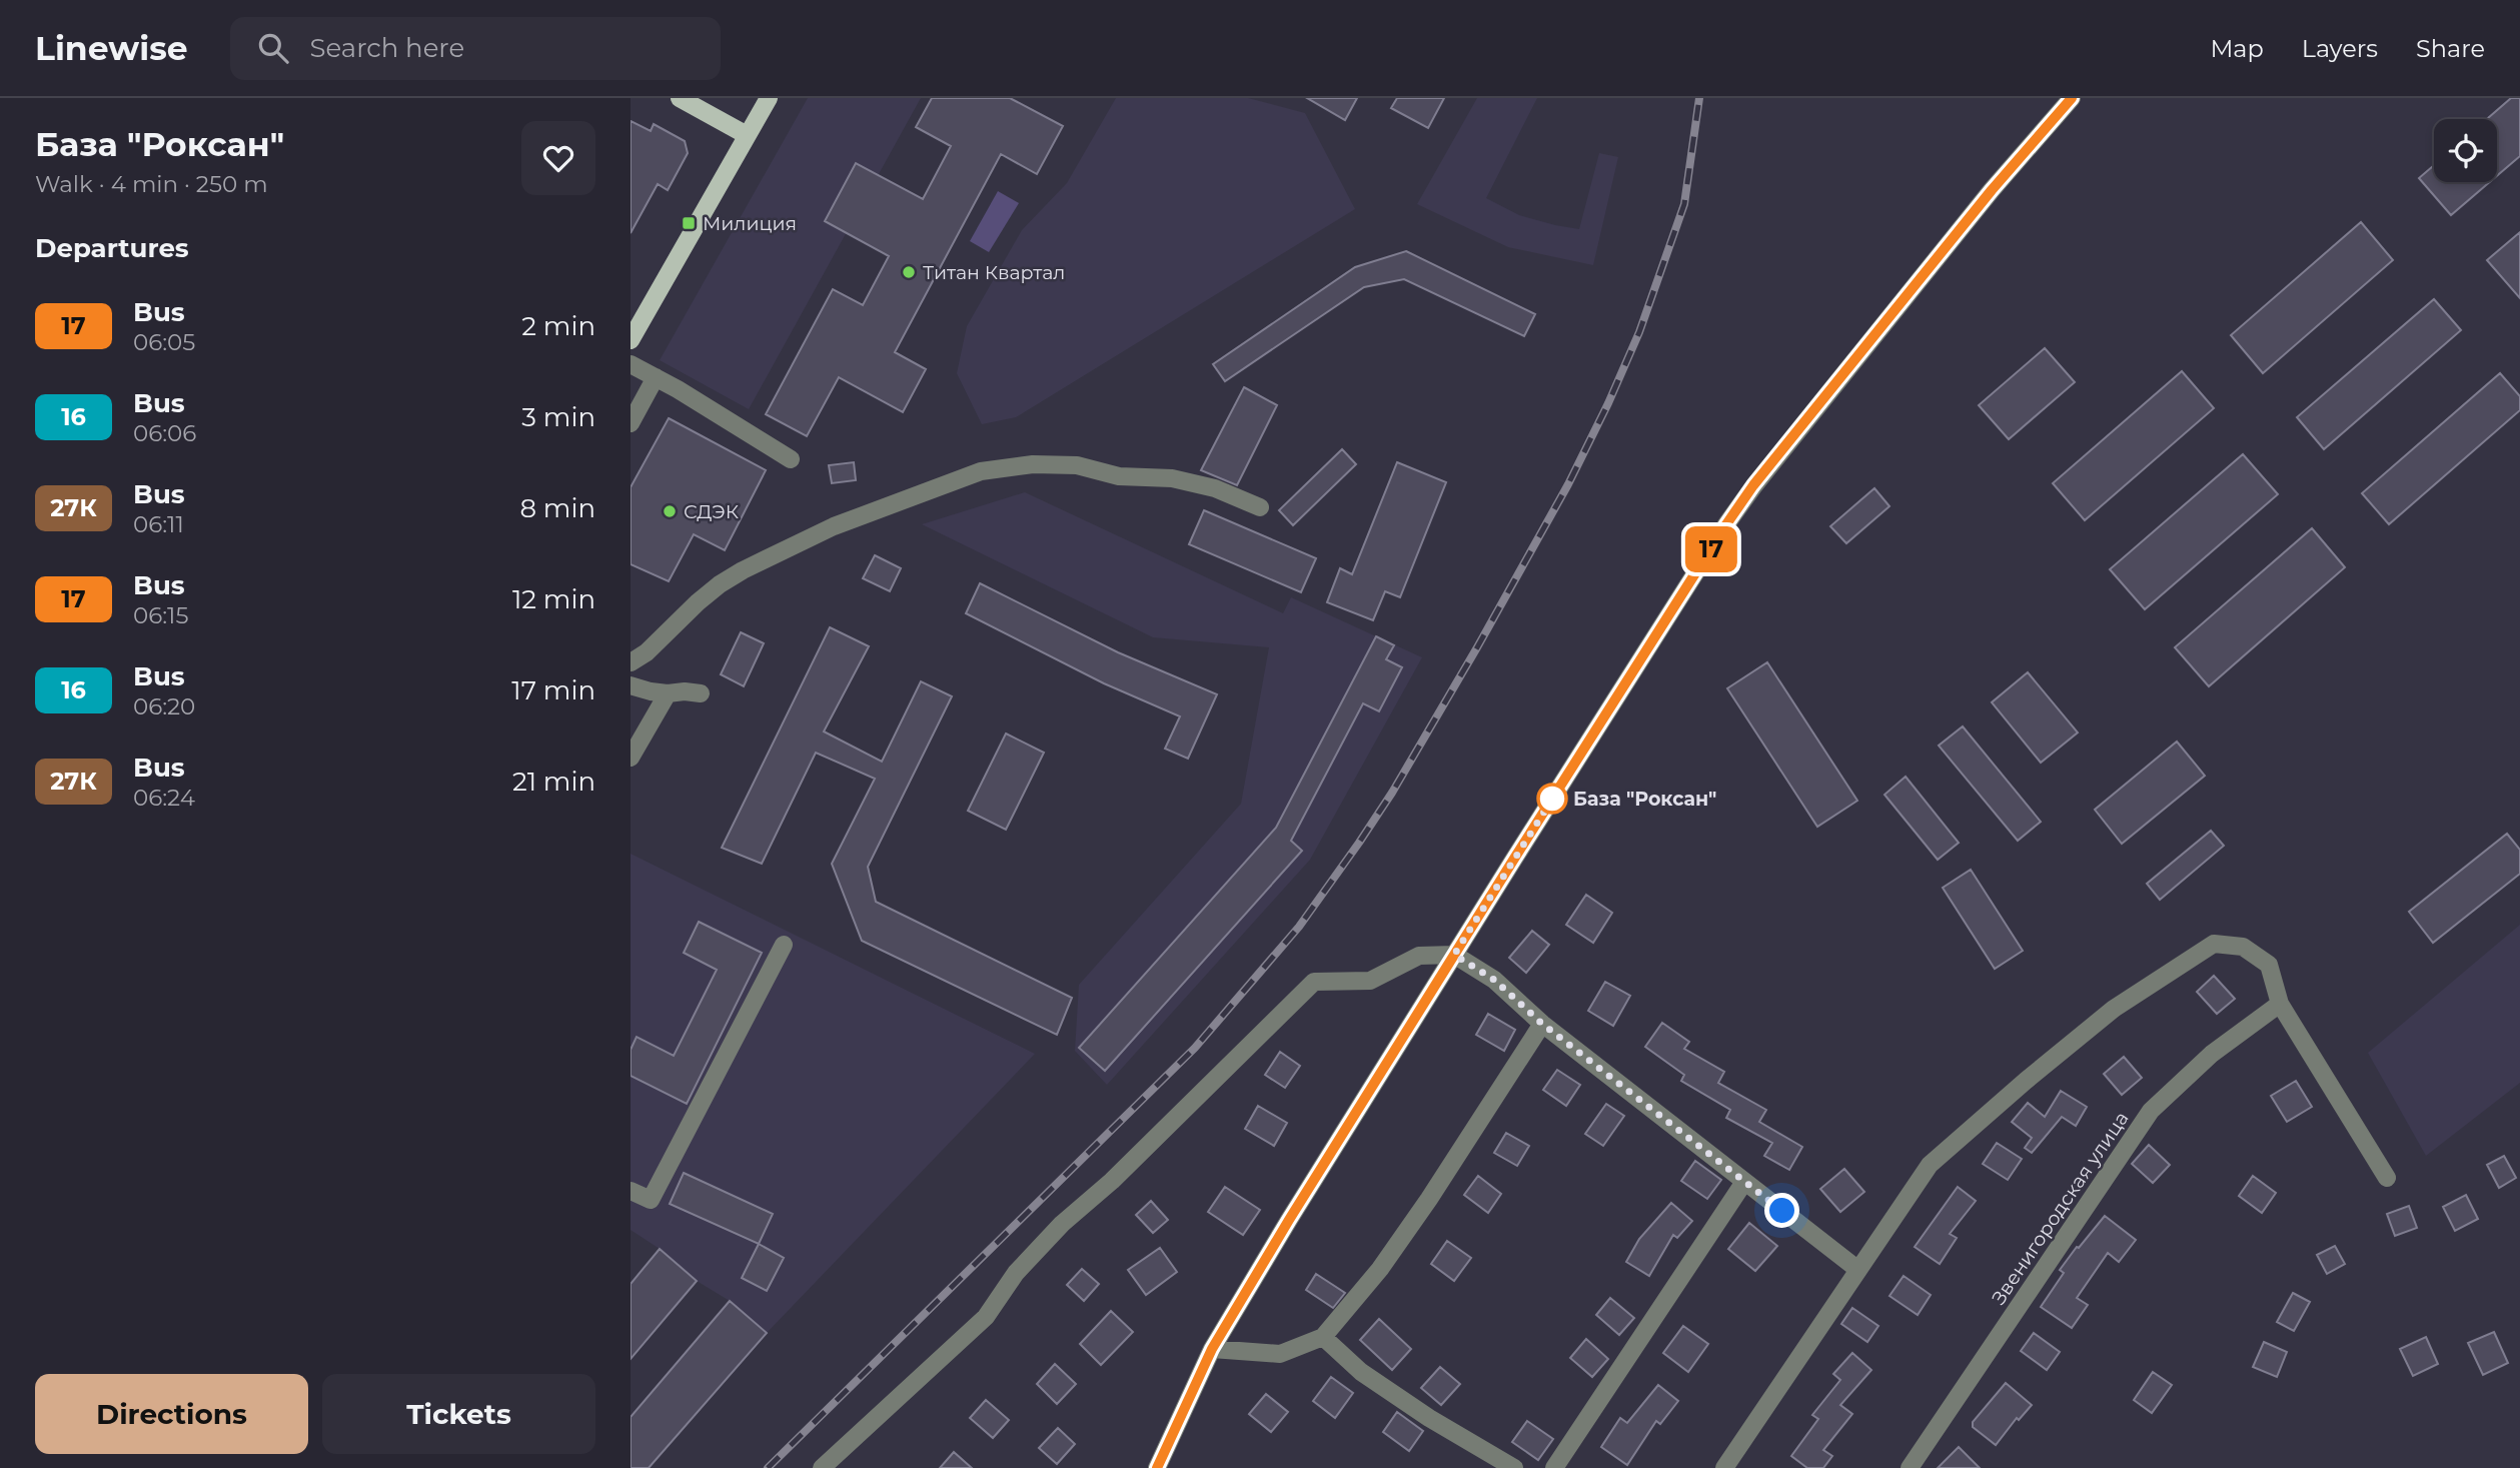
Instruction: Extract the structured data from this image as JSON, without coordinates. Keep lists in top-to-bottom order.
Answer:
{
  "streets": {
    "street": ["Звенигородская улица"]
  },
  "places": {
    "transit": ["Милиция"],
    "other": ["Титан Квартал", "СДЭК", "База \"Роксан\""]
  },
  "lines": ["bus line 17"],
  "page": {
    "header": "Linewise",
    "search": "Search here",
    "nav": ["Map", "Layers", "Share"],
    "heading": [
      ["База \"Роксан\"", "Walk · 4 min · 250 m"],
      "Departures"
    ],
    "on_map": "17",
    "list": [
      {
        "mark": "17",
        "name": "Bus",
        "note": "06:05",
        "value": "2 min"
      },
      {
        "mark": "16",
        "name": "Bus",
        "note": "06:06",
        "value": "3 min"
      },
      {
        "mark": "27К",
        "name": "Bus",
        "note": "06:11",
        "value": "8 min"
      },
      {
        "mark": "17",
        "name": "Bus",
        "note": "06:15",
        "value": "12 min"
      },
      {
        "mark": "16",
        "name": "Bus",
        "note": "06:20",
        "value": "17 min"
      },
      {
        "mark": "27К",
        "name": "Bus",
        "note": "06:24",
        "value": "21 min"
      }
    ],
    "buttons": ["Directions", "Tickets"]
  }
}
